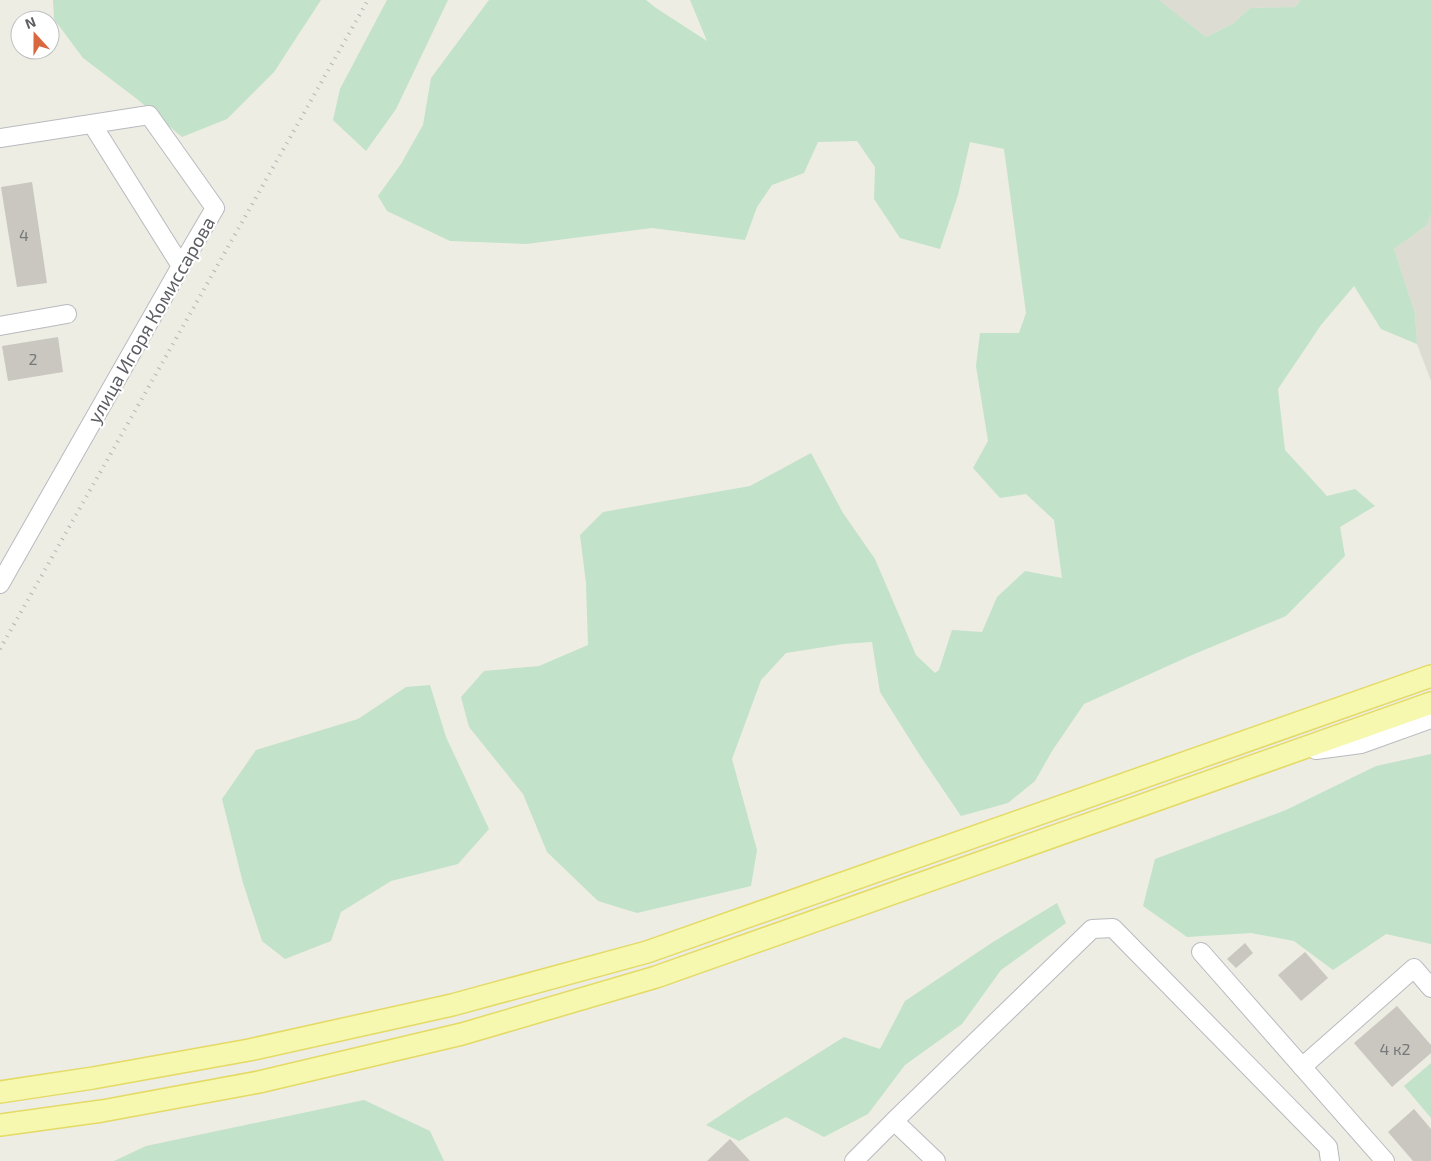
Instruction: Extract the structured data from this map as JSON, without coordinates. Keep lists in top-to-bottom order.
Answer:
{
  "streets": {
    "street": ["улица Игоря Комиссарова"]
  },
  "house_numbers": ["4", "2", "4 к2"],
  "north": "top"
}
